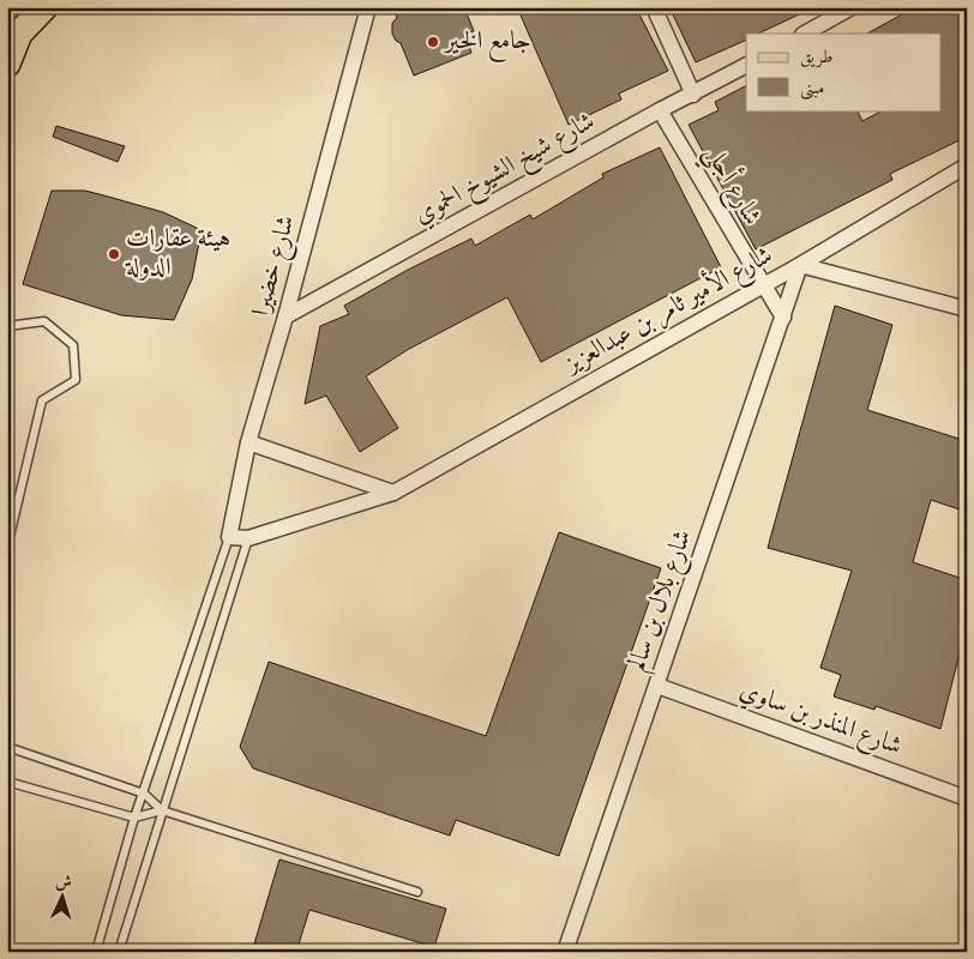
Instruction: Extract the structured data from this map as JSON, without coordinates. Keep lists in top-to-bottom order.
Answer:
{
  "streets": {
    "street": [
      "شارع شيخ الشيوخ الحموي",
      "شارع أجلي",
      "شارع خضيرا",
      "شارع الأمير ثامر بن عبدالعزيز",
      "شارع بلال بن سالم",
      "شارع المنذر بن ساوي"
    ]
  },
  "crossings": [
    ["شارع شيخ الشيوخ الحموي", "شارع أجلي"],
    ["شارع شيخ الشيوخ الحموي", "شارع خضيرا"],
    ["شارع أجلي", "شارع الأمير ثامر بن عبدالعزيز"],
    ["شارع أجلي", "شارع بلال بن سالم"],
    ["شارع خضيرا", "شارع الأمير ثامر بن عبدالعزيز"],
    ["شارع الأمير ثامر بن عبدالعزيز", "شارع بلال بن سالم"],
    ["شارع بلال بن سالم", "شارع المنذر بن ساوي"]
  ],
  "places": ["جامع الخير", "هيئة عقارات الدولة"],
  "legend": ["طريق", "مبنى"],
  "north": "top"
}
